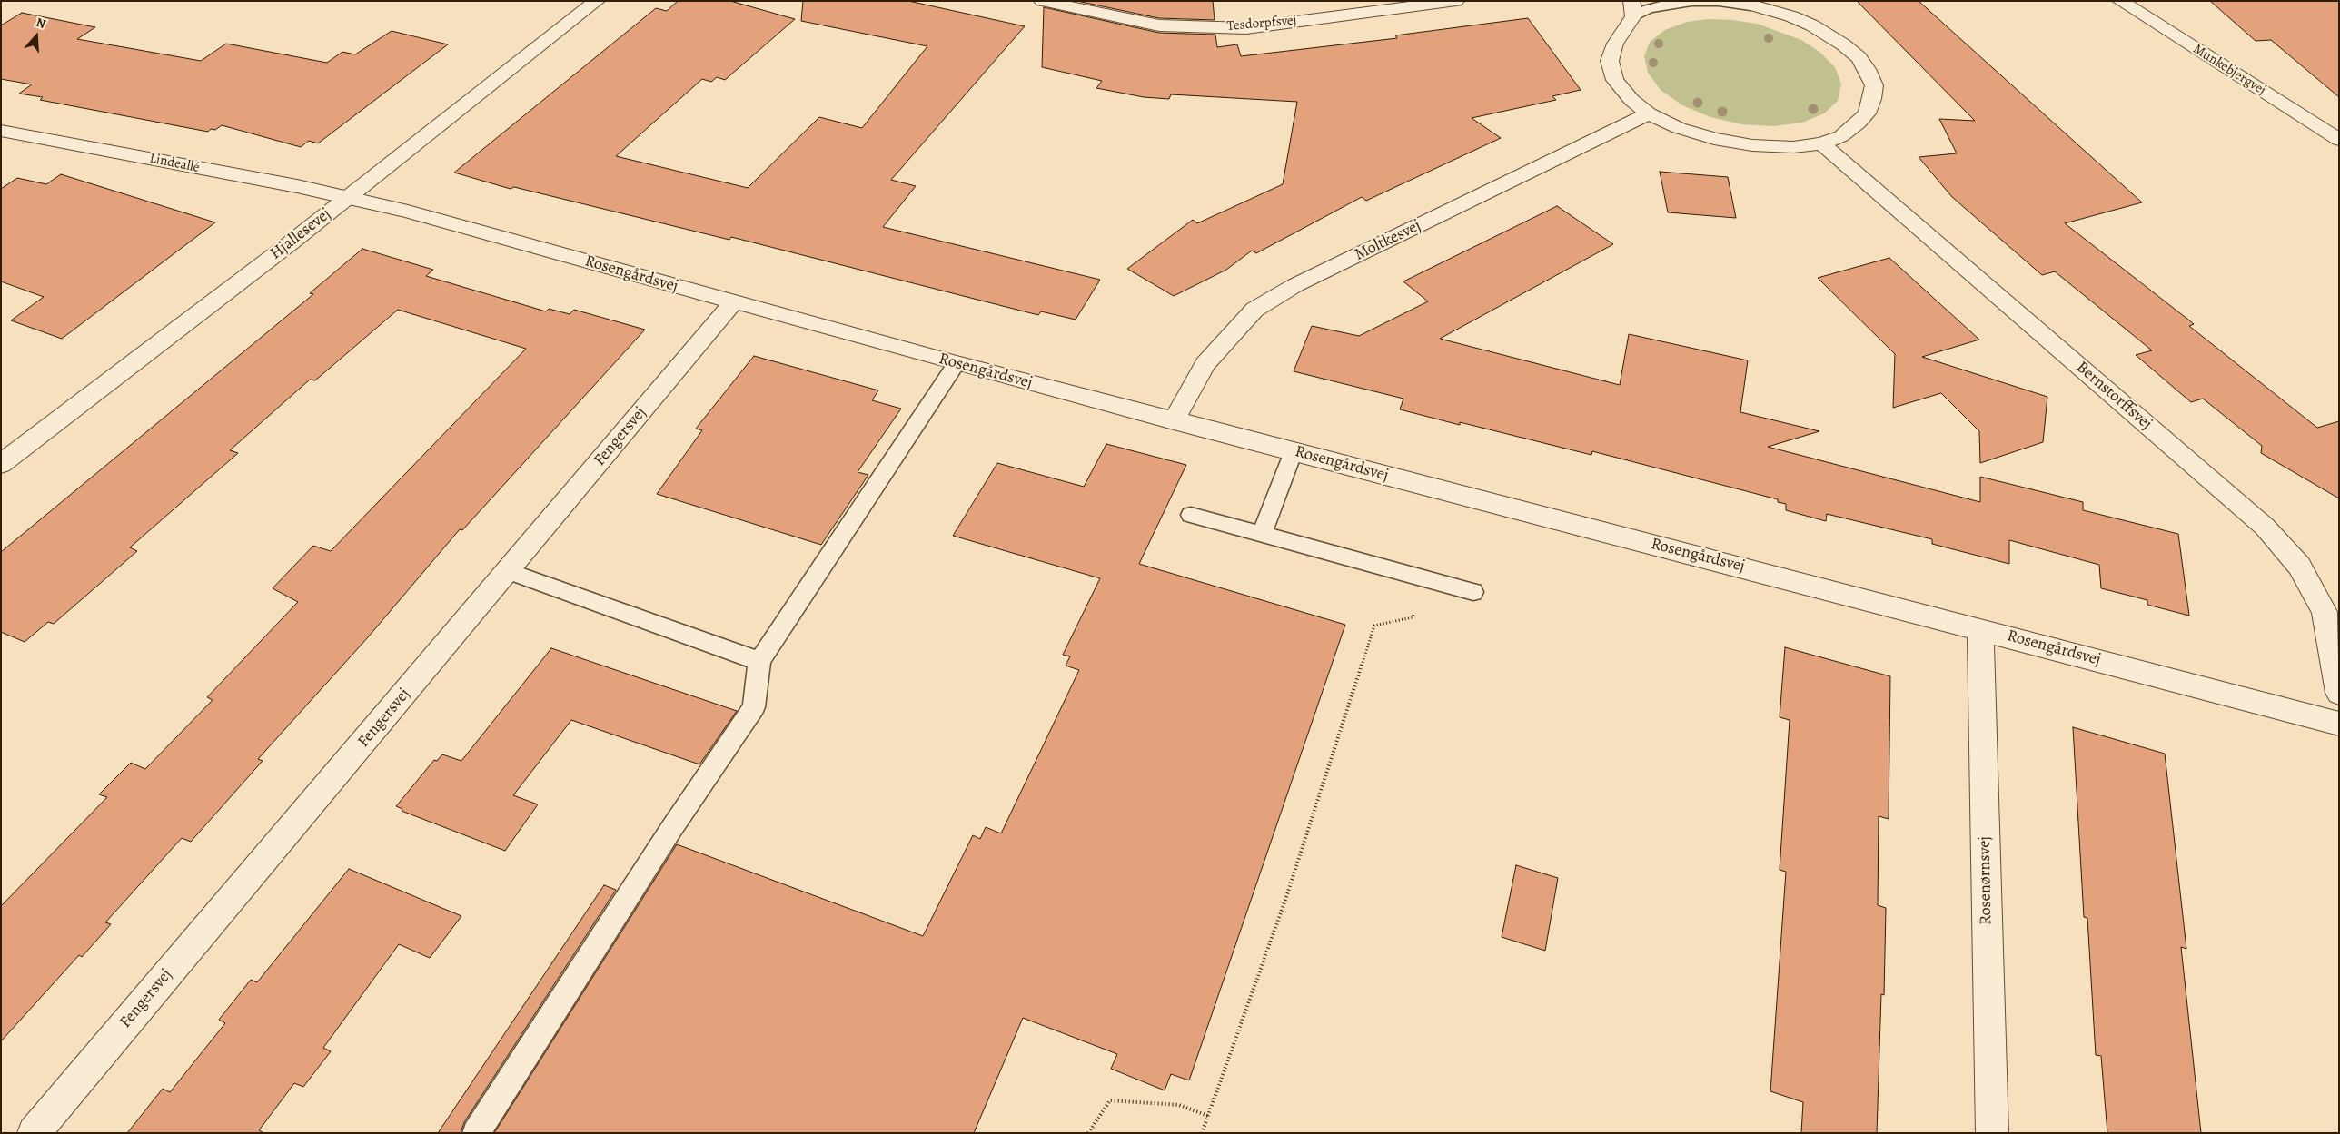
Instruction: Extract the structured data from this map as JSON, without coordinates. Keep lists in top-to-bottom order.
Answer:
{
  "streets": {
    "street": [
      "Tesdorpfsvej",
      "Munkebjergvej",
      "Lindeallé",
      "Hjallesevej",
      "Moltkesvej",
      "Rosengårdsvej",
      "Bernstorffsvej",
      "Fengersvej",
      "Rosenørnsvej"
    ]
  },
  "crossings": [
    ["Lindeallé", "Hjallesevej"],
    ["Lindeallé", "Rosengårdsvej"],
    ["Hjallesevej", "Rosengårdsvej"],
    ["Moltkesvej", "Rosengårdsvej"],
    ["Rosengårdsvej", "Fengersvej"],
    ["Rosengårdsvej", "Rosenørnsvej"]
  ],
  "north": "top"
}
